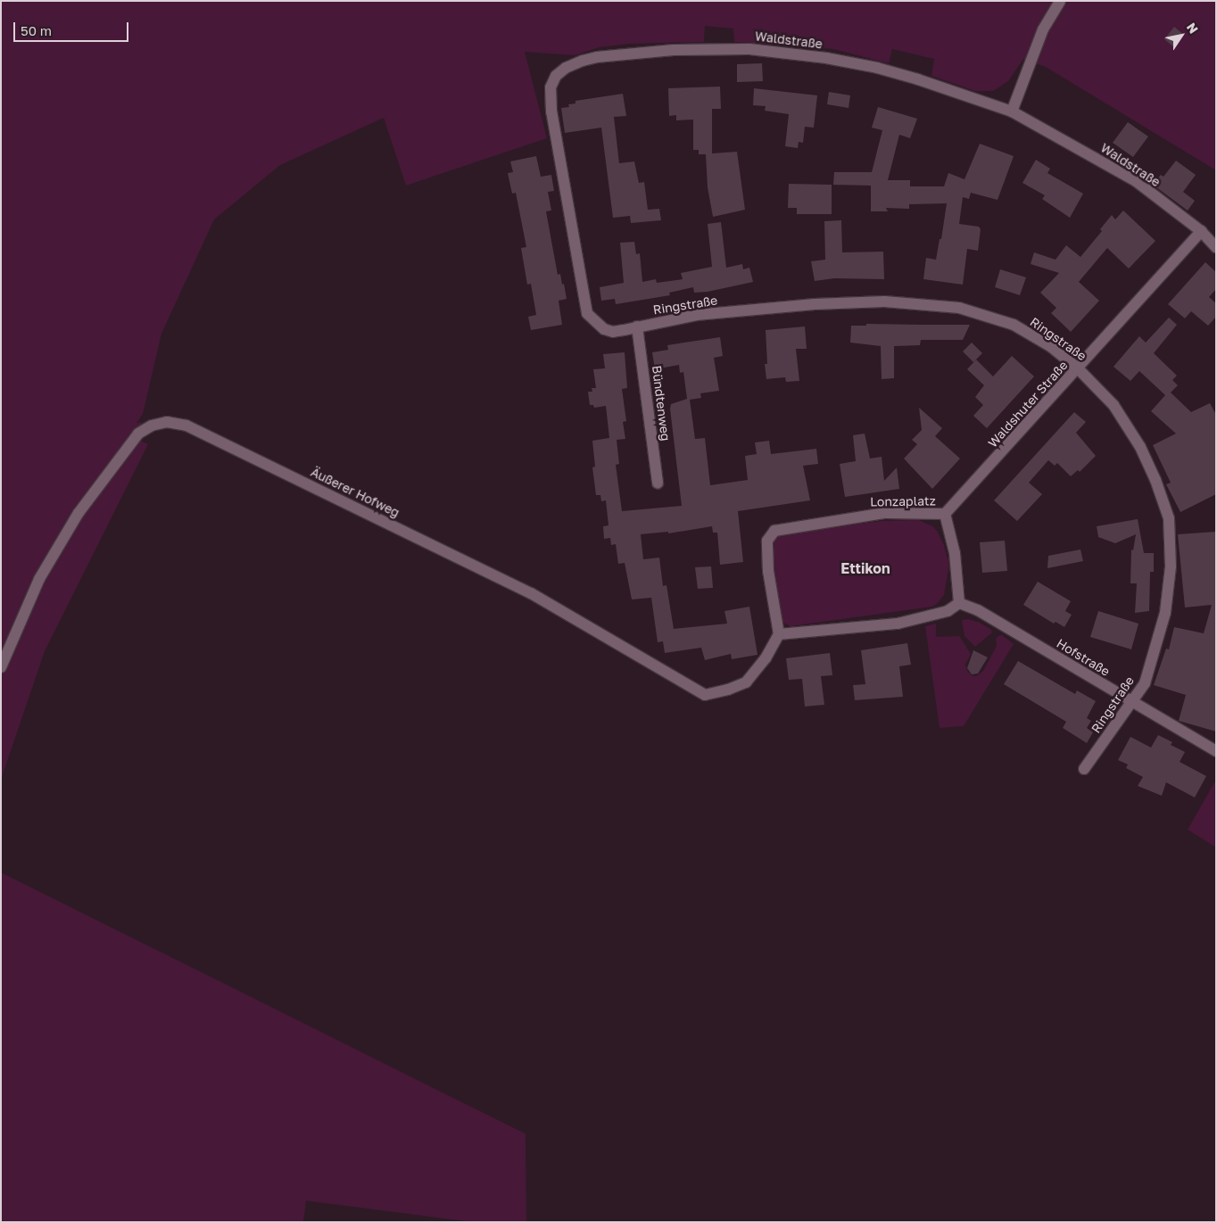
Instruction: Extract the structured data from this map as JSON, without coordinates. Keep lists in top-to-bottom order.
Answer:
{
  "streets": {
    "street": [
      "Waldstraße",
      "Ringstraße",
      "Bündtenweg",
      "Waldshuter Straße",
      "Äußerer Hofweg",
      "Lonzaplatz",
      "Hofstraße"
    ]
  },
  "crossings": [
    ["Waldstraße", "Ringstraße"],
    ["Waldstraße", "Waldshuter Straße"],
    ["Ringstraße", "Bündtenweg"],
    ["Ringstraße", "Waldshuter Straße"],
    ["Ringstraße", "Hofstraße"],
    ["Waldshuter Straße", "Lonzaplatz"],
    ["Äußerer Hofweg", "Lonzaplatz"],
    ["Lonzaplatz", "Hofstraße"]
  ],
  "districts": ["Ettikon"],
  "scale_bar": "50 m",
  "north": "top right"
}
